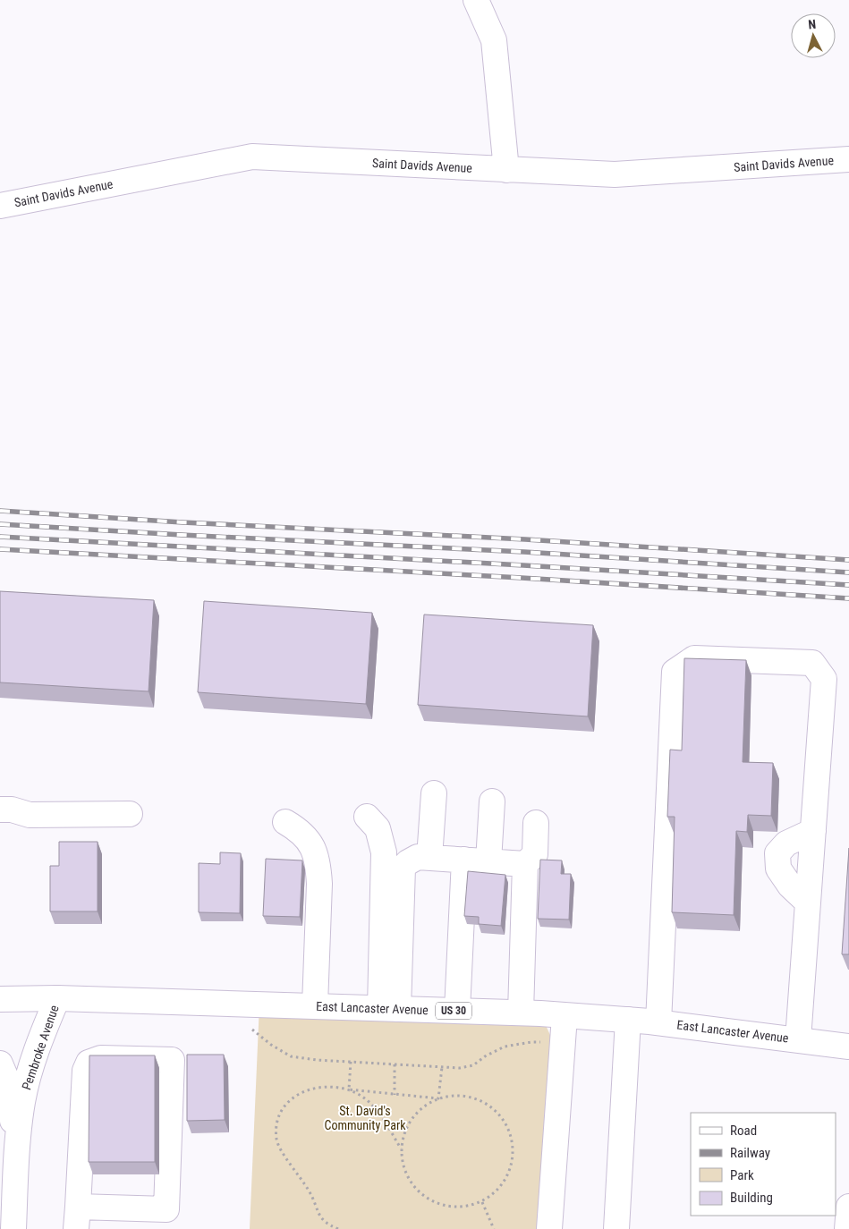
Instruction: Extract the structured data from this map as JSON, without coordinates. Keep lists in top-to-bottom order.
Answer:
{
  "streets": {
    "main road": [
      "Saint Davids Avenue",
      "East Lancaster Avenue",
      "US 30",
      "Pembroke Avenue"
    ]
  },
  "crossings": [
    ["East Lancaster Avenue", "Pembroke Avenue"]
  ],
  "parks": ["St. David's Community Park"],
  "legend": [
    "Road",
    "Railway",
    "Park",
    "Building"
  ],
  "north": "top"
}
